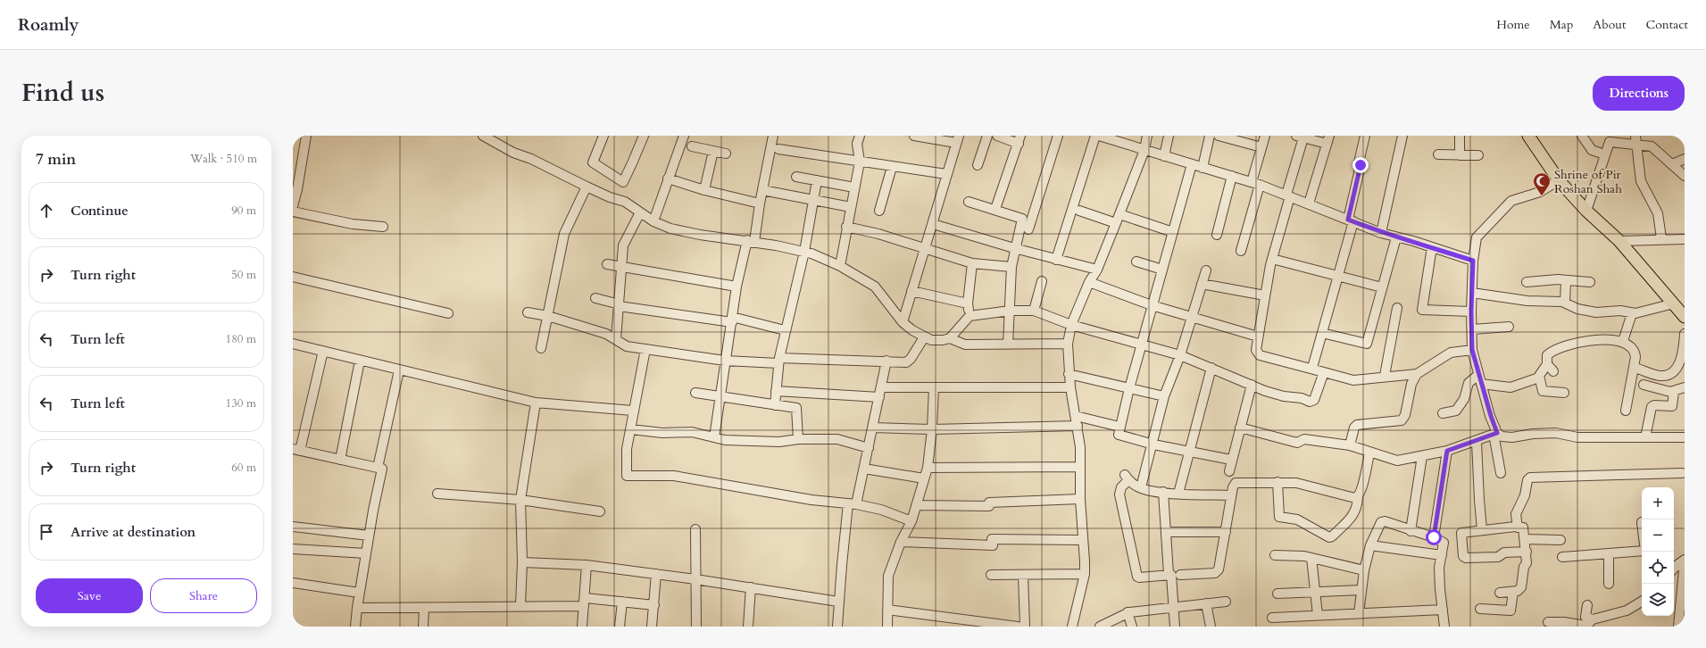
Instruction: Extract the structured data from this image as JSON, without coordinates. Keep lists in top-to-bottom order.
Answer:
{
  "places": {
    "mosque": ["Shrine of Pir Roshan Shah"]
  },
  "page": {
    "header": "Roamly",
    "nav": [
      "Home",
      "Map",
      "About",
      "Contact"
    ],
    "title": "Find us",
    "buttons": [
      "Directions",
      ["Save", "Share"]
    ],
    "heading": ["7 min", "Walk · 510 m"],
    "list": [
      ["Continue", "90 m"],
      ["Turn right", "50 m"],
      ["Turn left", "180 m"],
      ["Turn left", "130 m"],
      ["Turn right", "60 m"],
      "Arrive at destination"
    ],
    "map_buttons": ["+", "−"]
  }
}
